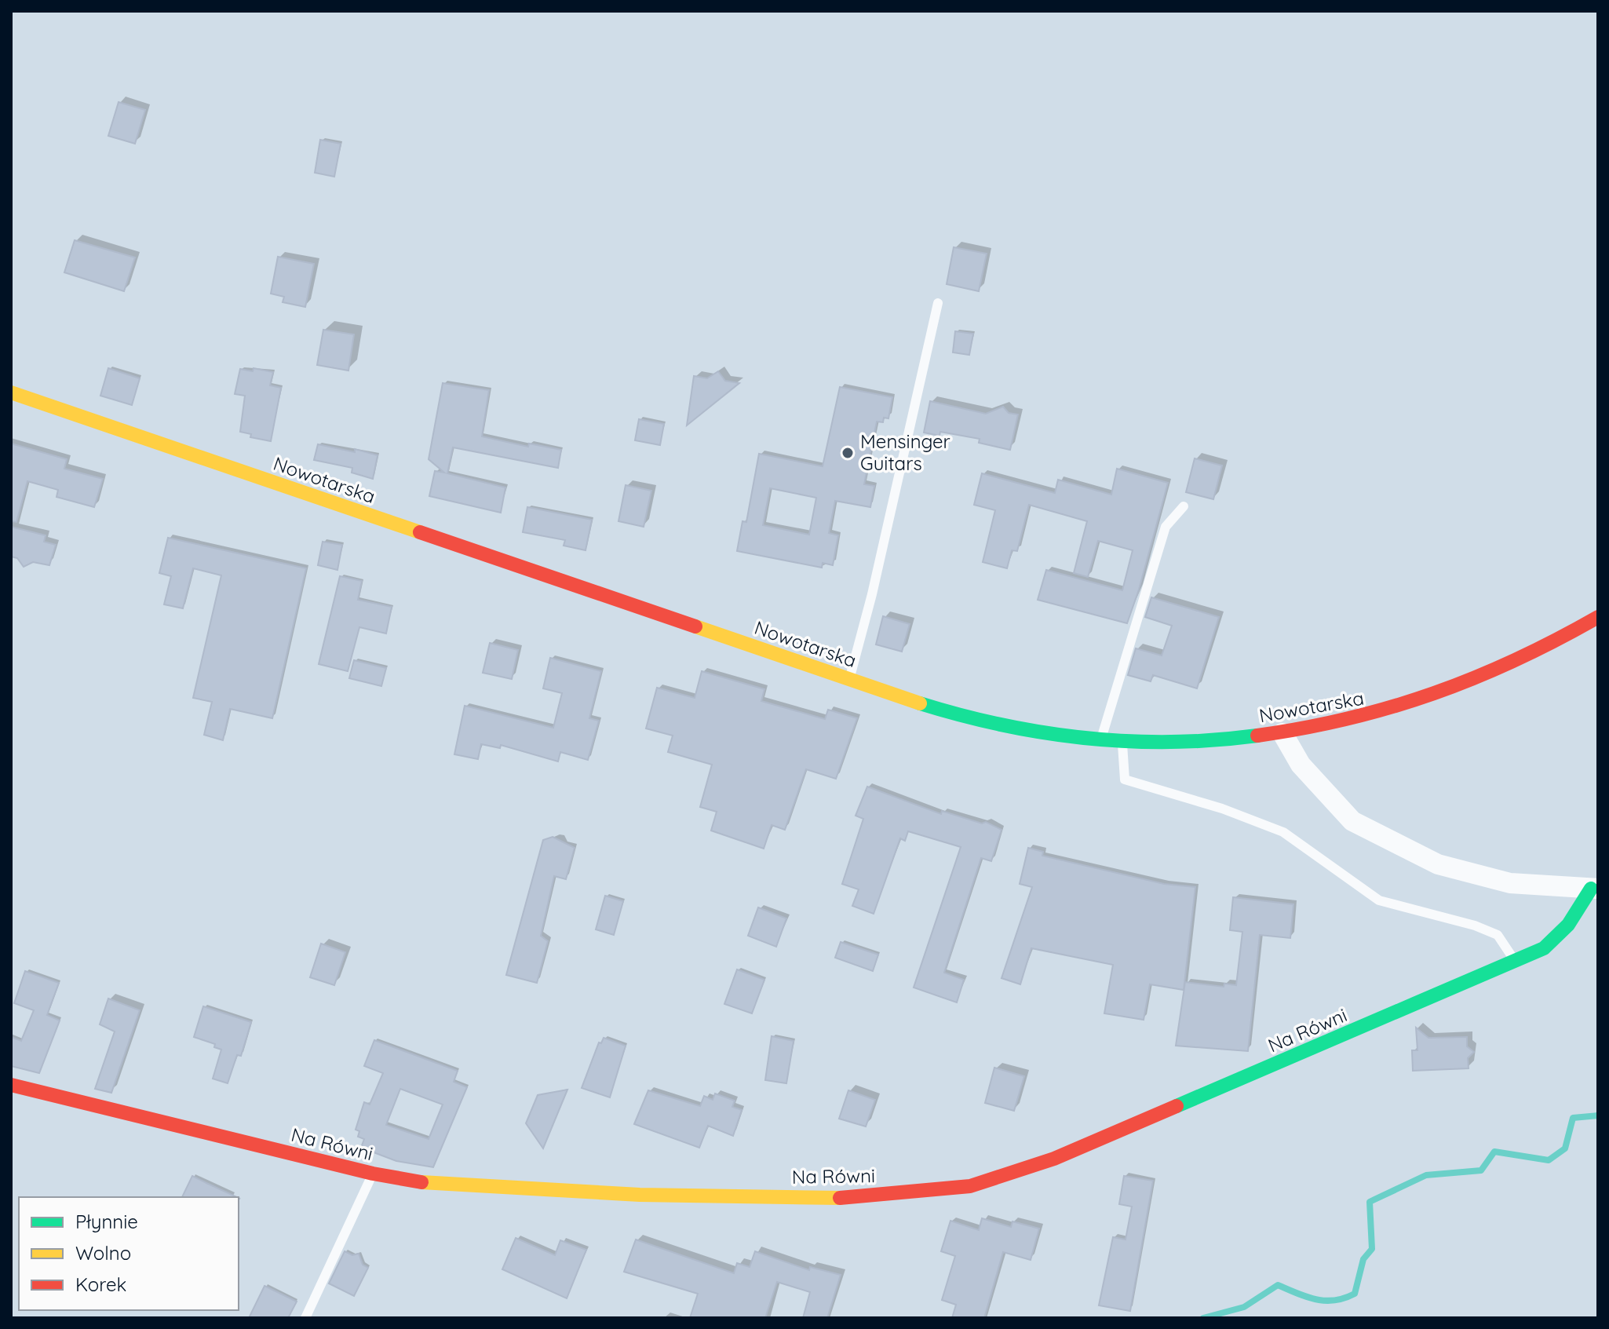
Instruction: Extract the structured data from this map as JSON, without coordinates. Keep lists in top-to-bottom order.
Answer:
{
  "streets": {
    "street": ["Nowotarska", "Na Równi"]
  },
  "places": ["Mensinger Guitars"],
  "legend": ["Płynnie", "Wolno", "Korek"]
}
